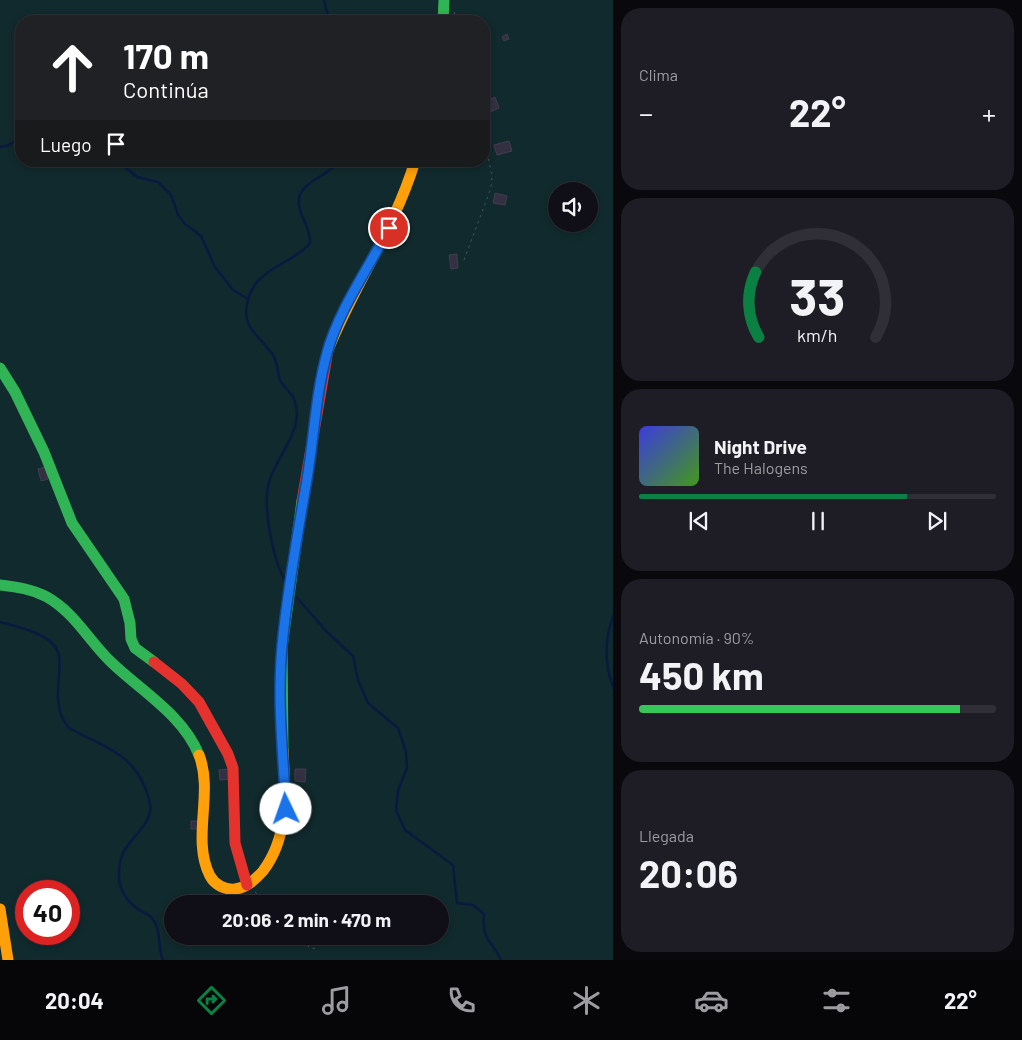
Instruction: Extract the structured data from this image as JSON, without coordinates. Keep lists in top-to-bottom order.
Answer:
{
  "page": {
    "tile": [
      "Clima",
      ["Autonomía · 90%", "450 km"],
      ["Llegada", "20:06"]
    ],
    "turn": ["170 m", "Continúa"],
    "heat": ["−", "22°", "+"],
    "then": "Luego",
    "song": ["Night Drive", "The Halogens"],
    "limit": "40",
    "trip": "20:06 · 2 min · 470 m",
    "tabs": ["20:04", "22°"],
    "gauge": ["33", "km/h"]
  }
}
